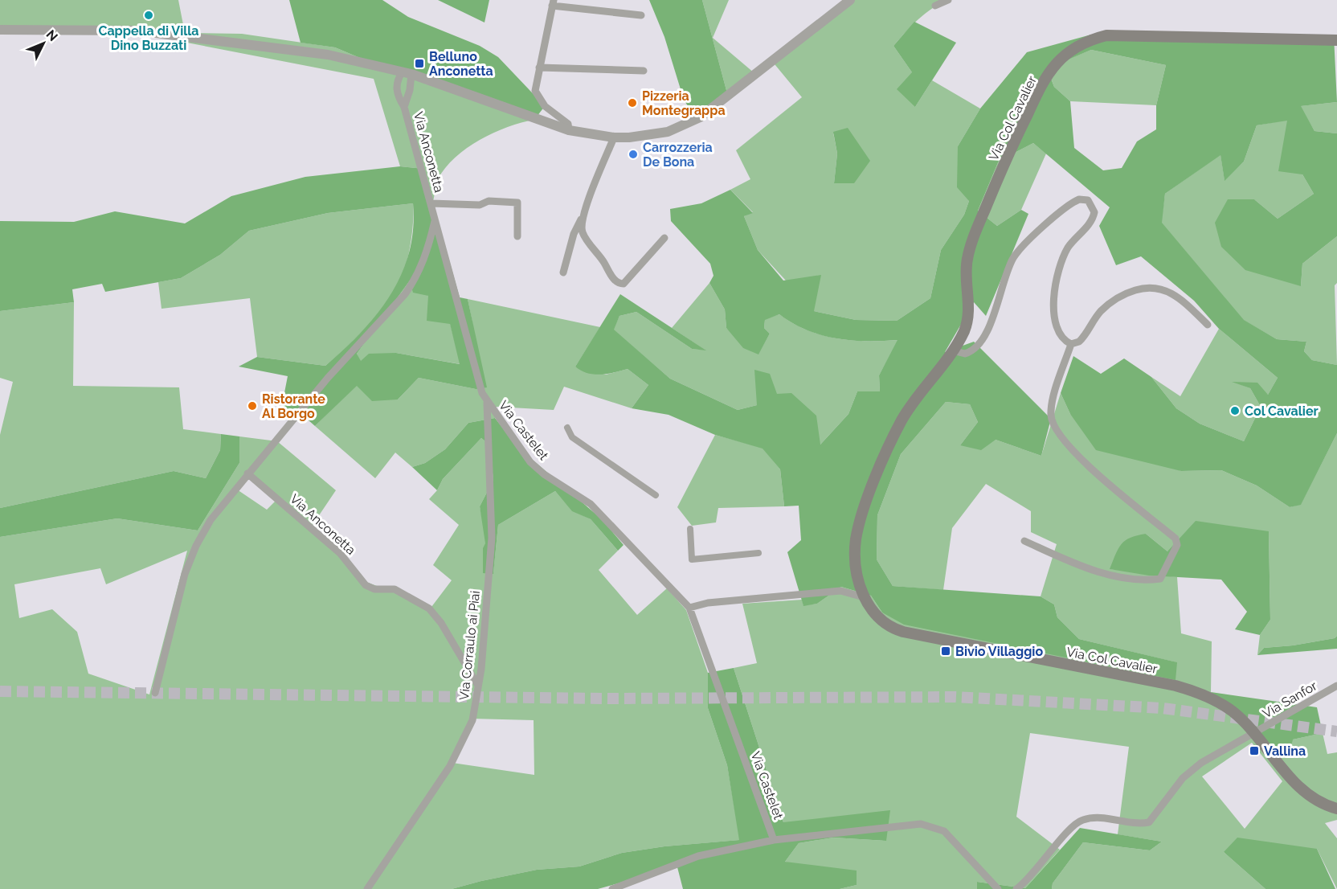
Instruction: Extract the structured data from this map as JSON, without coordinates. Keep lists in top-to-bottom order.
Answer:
{
  "streets": {
    "main road": ["Via Col Cavalier"],
    "street": [
      "Via Anconetta",
      "Via Castelet",
      "Via Corraulo ai Piai",
      "Via Sanfor"
    ]
  },
  "crossings": [
    ["Via Col Cavalier", "Via Sanfor"],
    ["Via Anconetta", "Via Castelet"],
    ["Via Anconetta", "Via Corraulo ai Piai"],
    ["Via Castelet", "Via Corraulo ai Piai"]
  ],
  "places": {
    "other": [
      "Cappella di Villa Dino Buzzati",
      "Pizzeria Montegrappa",
      "Carrozzeria De Bona",
      "Ristorante Al Borgo",
      "Col Cavalier"
    ],
    "transit": ["Belluno Anconetta", "Bivio Villaggio", "Vallina"]
  },
  "north": "top right"
}
